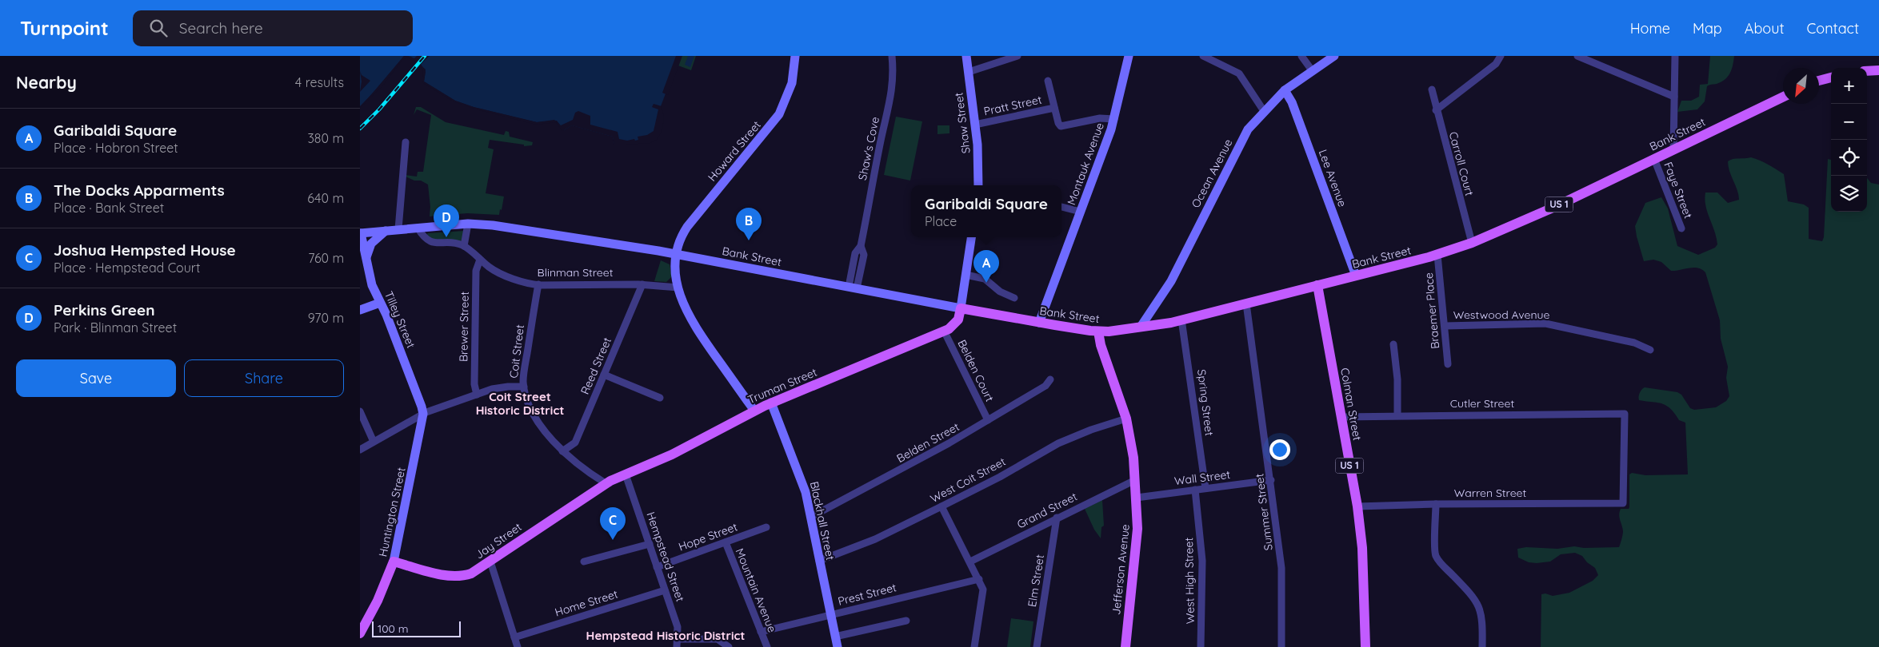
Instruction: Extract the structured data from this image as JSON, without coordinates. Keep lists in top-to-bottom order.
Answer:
{
  "streets": {
    "main road": [
      "Shaw Street",
      "Bank Street",
      "Howard Street",
      "Montauk Avenue",
      "Ocean Avenue",
      "Lee Avenue",
      "US 1",
      "Tilley Street",
      "Truman Street",
      "Colman Street",
      "Huntington Street",
      "Blackhall Street",
      "Jay Street",
      "Jefferson Avenue"
    ],
    "street": [
      "Pratt Street",
      "Shaw's Cove",
      "Carroll Court",
      "Faye Street",
      "Blinman Street",
      "Braemer Place",
      "Westwood Avenue",
      "Brewer Street",
      "Coit Street",
      "Reed Street",
      "Belden Court",
      "Spring Street",
      "Cutler Street",
      "Belden Street",
      "Wall Street",
      "West Coit Street",
      "Warren Street",
      "Grand Street",
      "Summer Street",
      "Hope Street",
      "Hempstead Street",
      "Elm Street",
      "West High Street",
      "Mountain Avenue",
      "Prest Street",
      "Home Street"
    ]
  },
  "crossings": [
    ["Pratt Street", "Shaw Street"],
    ["Bank Street", "Shaw's Cove"],
    ["Bank Street", "Howard Street"],
    ["Bank Street", "Montauk Avenue"],
    ["Bank Street", "Carroll Court"],
    ["Bank Street", "Ocean Avenue"],
    ["Bank Street", "Lee Avenue"],
    ["Bank Street", "Faye Street"],
    ["Bank Street", "Braemer Place"],
    ["Bank Street", "Tilley Street"],
    ["Bank Street", "Truman Street"],
    ["Bank Street", "Spring Street"],
    ["Bank Street", "Colman Street"],
    ["Bank Street", "Summer Street"],
    ["Bank Street", "Jefferson Avenue"],
    ["Ocean Avenue", "Lee Avenue"],
    ["Blinman Street", "Brewer Street"],
    ["Blinman Street", "Coit Street"],
    ["Blinman Street", "Reed Street"],
    ["Braemer Place", "Westwood Avenue"],
    ["Tilley Street", "Huntington Street"],
    ["Coit Street", "Reed Street"],
    ["Coit Street", "Truman Street"],
    ["Coit Street", "Jay Street"],
    ["Belden Court", "Truman Street"],
    ["Belden Court", "Belden Street"],
    ["Truman Street", "Blackhall Street"],
    ["Truman Street", "Jay Street"],
    ["Truman Street", "Hempstead Street"],
    ["Spring Street", "Wall Street"],
    ["Cutler Street", "Colman Street"],
    ["Cutler Street", "Warren Street"],
    ["Colman Street", "Warren Street"],
    ["Belden Street", "Blackhall Street"],
    ["Wall Street", "Summer Street"],
    ["Wall Street", "Jefferson Avenue"],
    ["Wall Street", "West High Street"],
    ["West Coit Street", "Blackhall Street"],
    ["West Coit Street", "Jefferson Avenue"],
    ["Grand Street", "Jefferson Avenue"],
    ["Grand Street", "Elm Street"],
    ["Huntington Street", "Jay Street"],
    ["Blackhall Street", "Prest Street"],
    ["Hope Street", "Hempstead Street"],
    ["Hope Street", "Mountain Avenue"],
    ["Hempstead Street", "Home Street"],
    ["Mountain Avenue", "Prest Street"]
  ],
  "districts": ["Coit Street Historic District", "Hempstead Historic District"],
  "scale_bar": "100 m",
  "north": "bottom left",
  "page": {
    "header": "Turnpoint",
    "search": "Search here",
    "nav": [
      "Home",
      "Map",
      "About",
      "Contact"
    ],
    "heading": ["Nearby", "4 results"],
    "map_buttons": ["+", "−"],
    "list": [
      {
        "mark": "A",
        "name": "Garibaldi Square",
        "note": "Place · Hobron Street",
        "value": "380 m"
      },
      {
        "mark": "B",
        "name": "The Docks Apparments",
        "note": "Place · Bank Street",
        "value": "640 m"
      },
      {
        "mark": "C",
        "name": "Joshua Hempsted House",
        "note": "Place · Hempstead Court",
        "value": "760 m"
      },
      {
        "mark": "D",
        "name": "Perkins Green",
        "note": "Park · Blinman Street",
        "value": "970 m"
      }
    ],
    "popup": ["Garibaldi Square", "Place"],
    "pins": [
      "D",
      "B",
      "A",
      "C"
    ],
    "buttons": ["Save", "Share"],
    "scale": "100 m"
  }
}
